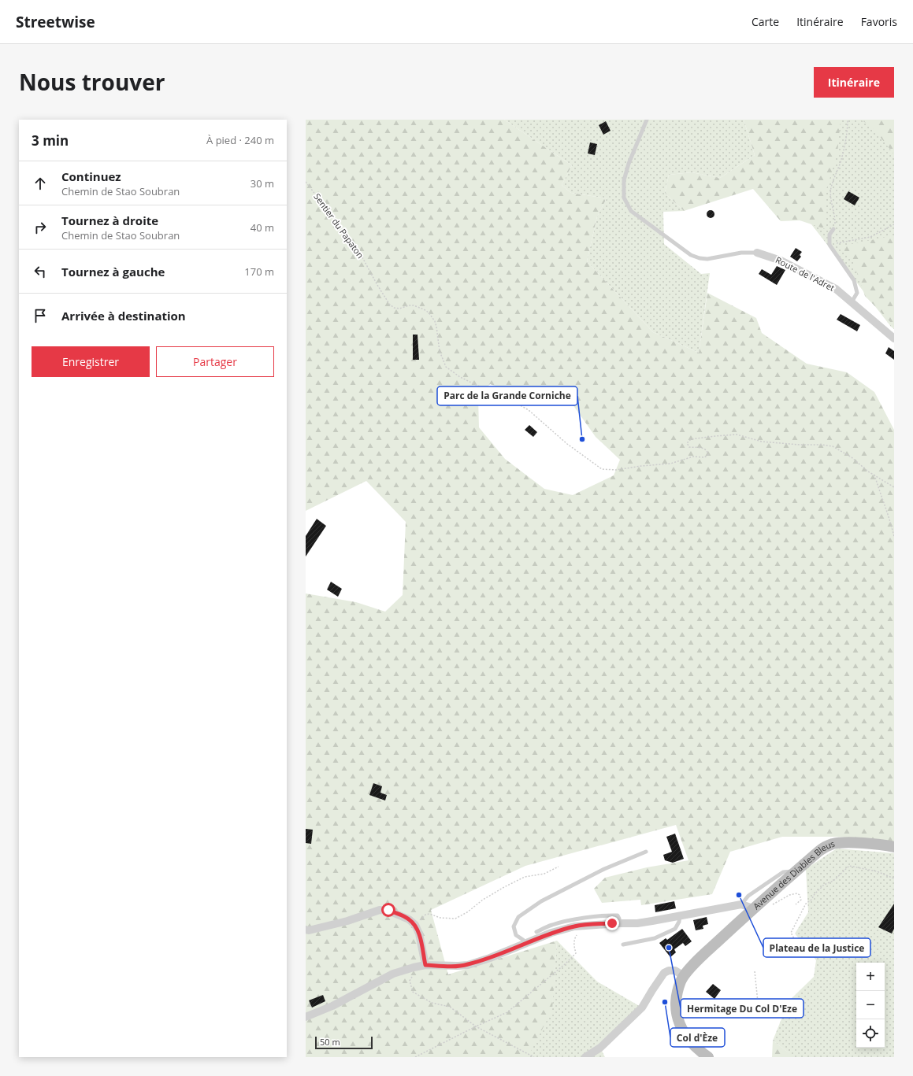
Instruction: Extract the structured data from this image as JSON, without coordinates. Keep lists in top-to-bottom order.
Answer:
{
  "streets": {
    "main road": ["Avenue des Diables Bleus"],
    "street": ["Route de l'Adret"],
    "path": ["Sentier du Papaton"]
  },
  "places": [
    "Parc de la Grande Corniche",
    "Plateau de la Justice",
    "Hermitage Du Col D'Eze",
    "Col d'Èze"
  ],
  "scale_bar": "50 m",
  "page": {
    "header": "Streetwise",
    "nav": ["Carte", "Itinéraire", "Favoris"],
    "title": "Nous trouver",
    "buttons": [
      "Itinéraire",
      ["Enregistrer", "Partager"]
    ],
    "heading": ["3 min", "À pied · 240 m"],
    "list": [
      ["Continuez", "Chemin de Stao Soubran", "30 m"],
      ["Tournez à droite", "Chemin de Stao Soubran", "40 m"],
      ["Tournez à gauche", "170 m"],
      "Arrivée à destination"
    ],
    "map_buttons": ["+", "−"],
    "scale": "50 m"
  }
}
